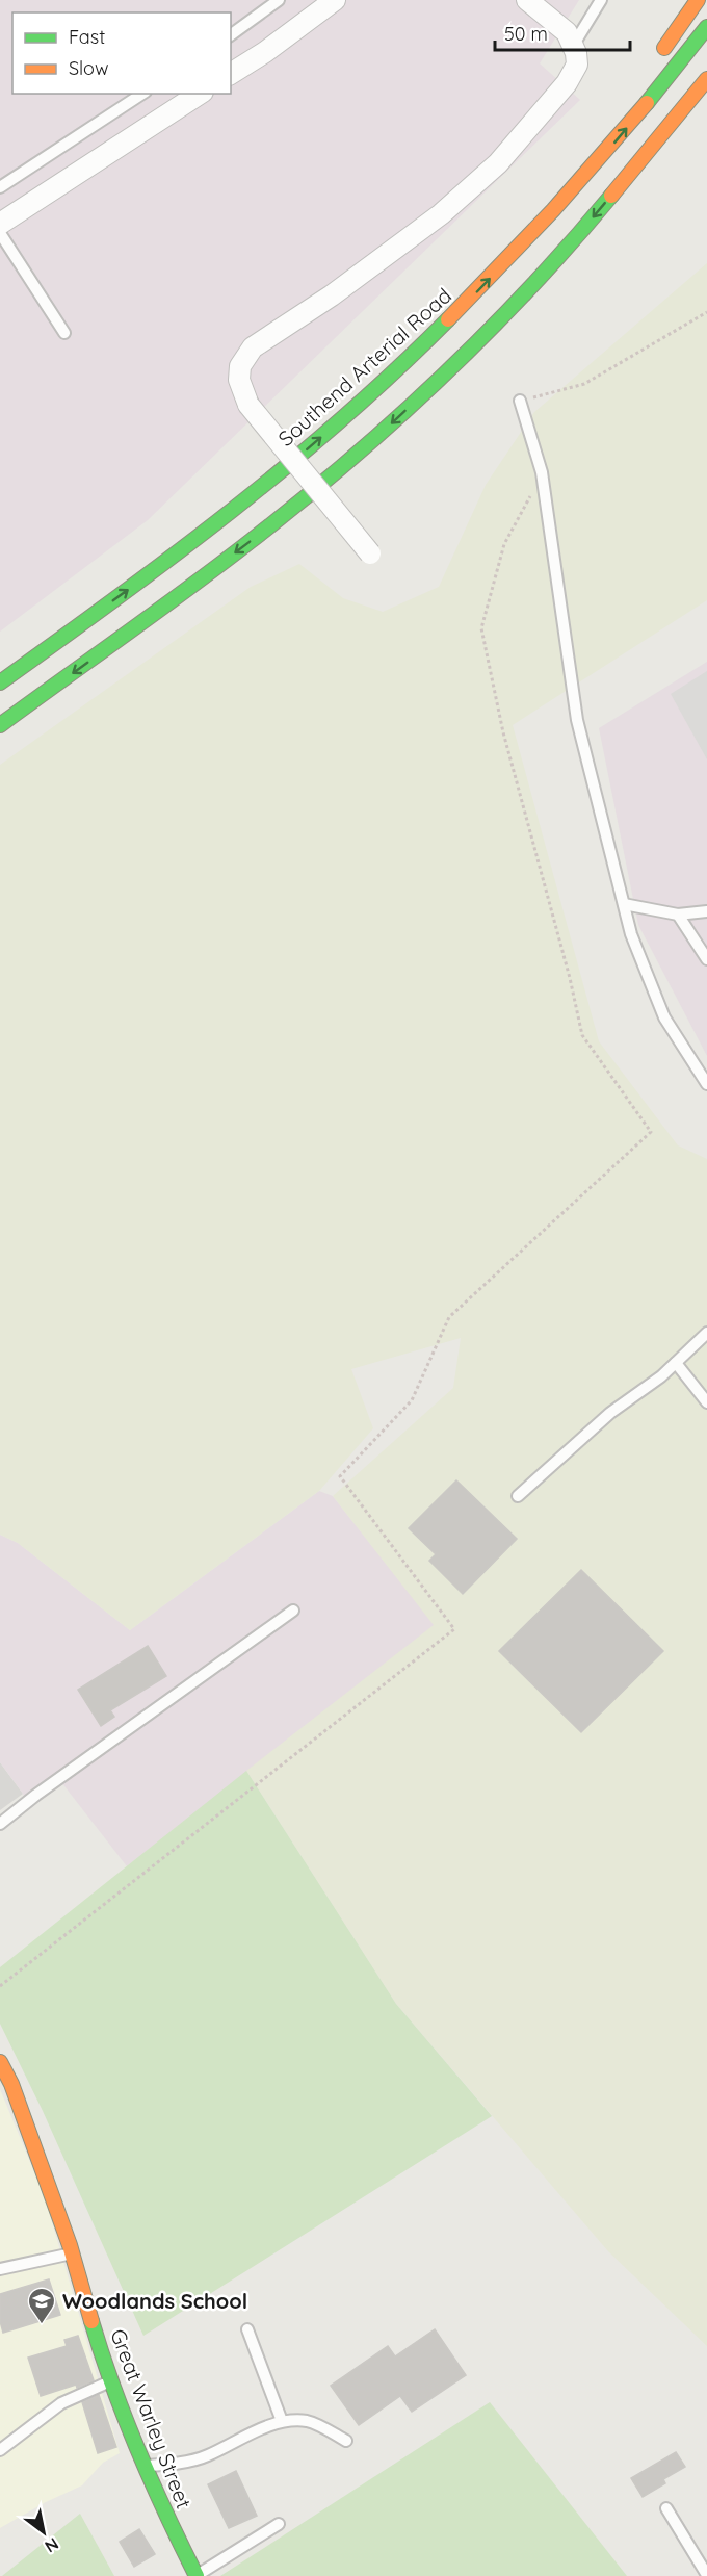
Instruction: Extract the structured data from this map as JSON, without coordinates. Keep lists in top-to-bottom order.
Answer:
{
  "streets": {
    "main road": ["Southend Arterial Road", "Great Warley Street"]
  },
  "places": {
    "school or university": ["Woodlands School"]
  },
  "legend": ["Fast", "Slow"],
  "scale_bar": "50 m",
  "north": "bottom right"
}
